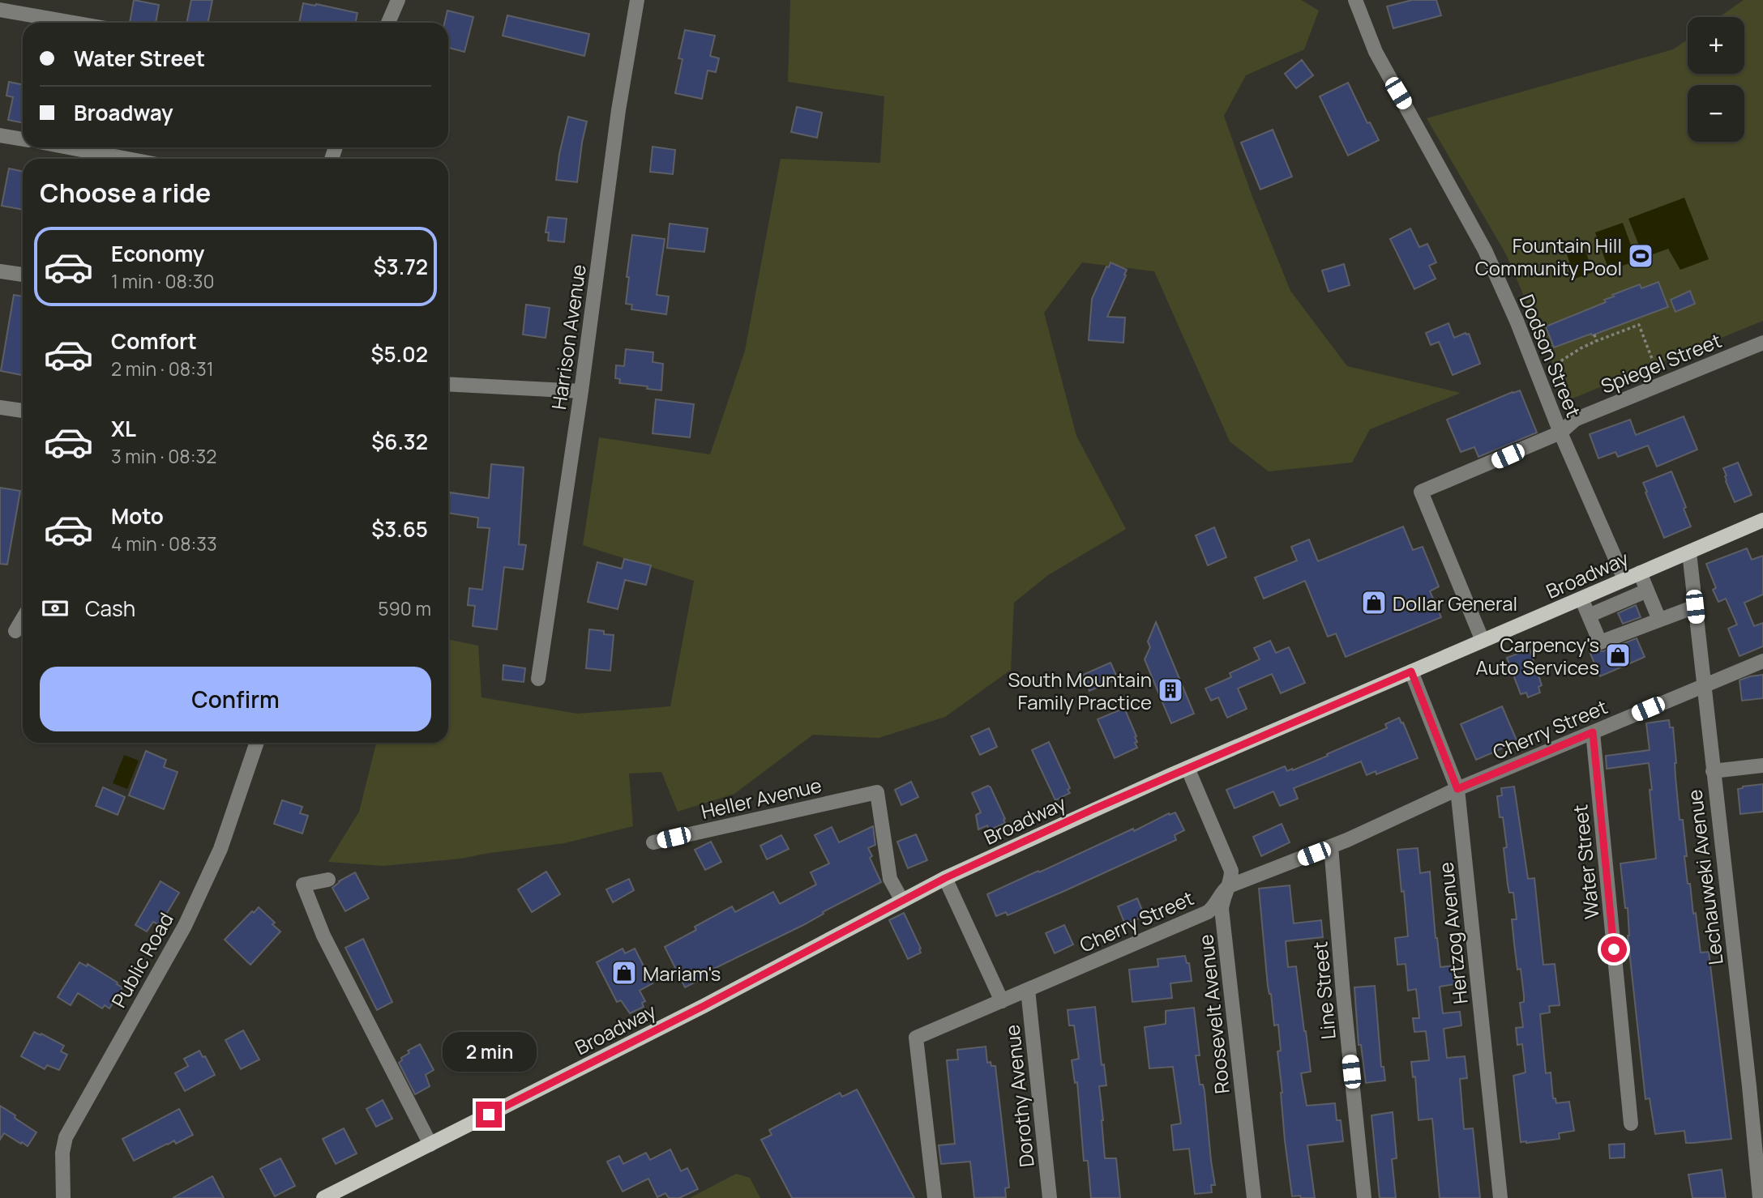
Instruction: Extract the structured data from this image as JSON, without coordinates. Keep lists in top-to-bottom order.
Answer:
{
  "streets": {
    "main road": ["Broadway"],
    "street": [
      "Harrison Avenue",
      "Dodson Street",
      "Spiegel Street",
      "Cherry Street",
      "Heller Avenue",
      "Water Street",
      "Lechauweki Avenue",
      "Hertzog Avenue",
      "Public Road",
      "Line Street",
      "Roosevelt Avenue",
      "Dorothy Avenue"
    ]
  },
  "crossings": [
    ["Dodson Street", "Spiegel Street"],
    ["Dodson Street", "Broadway"],
    ["Spiegel Street", "Broadway"],
    ["Broadway", "Heller Avenue"],
    ["Broadway", "Lechauweki Avenue"],
    ["Broadway", "Hertzog Avenue"],
    ["Broadway", "Roosevelt Avenue"],
    ["Broadway", "Dorothy Avenue"],
    ["Cherry Street", "Water Street"],
    ["Cherry Street", "Lechauweki Avenue"],
    ["Cherry Street", "Hertzog Avenue"],
    ["Cherry Street", "Line Street"],
    ["Cherry Street", "Roosevelt Avenue"],
    ["Cherry Street", "Dorothy Avenue"]
  ],
  "places": {
    "sports": ["Fountain Hill Community Pool"],
    "shop": ["Dollar General", "Carpency's Auto Services", "Mariam's"],
    "building": ["South Mountain Family Practice"]
  },
  "page": {
    "map_buttons": ["+", "−"],
    "banner": ["Water Street", "Broadway"],
    "heading": "Choose a ride",
    "list": [
      {
        "name": "Economy",
        "note": "1 min · 08:30",
        "value": "$3.72"
      },
      {
        "name": "Comfort",
        "note": "2 min · 08:31",
        "value": "$5.02"
      },
      {
        "name": "XL",
        "note": "3 min · 08:32",
        "value": "$6.32"
      },
      {
        "name": "Moto",
        "note": "4 min · 08:33",
        "value": "$3.65"
      }
    ],
    "pay": ["Cash", "590 m"],
    "buttons": "Confirm",
    "bubble": "2 min"
  }
}
